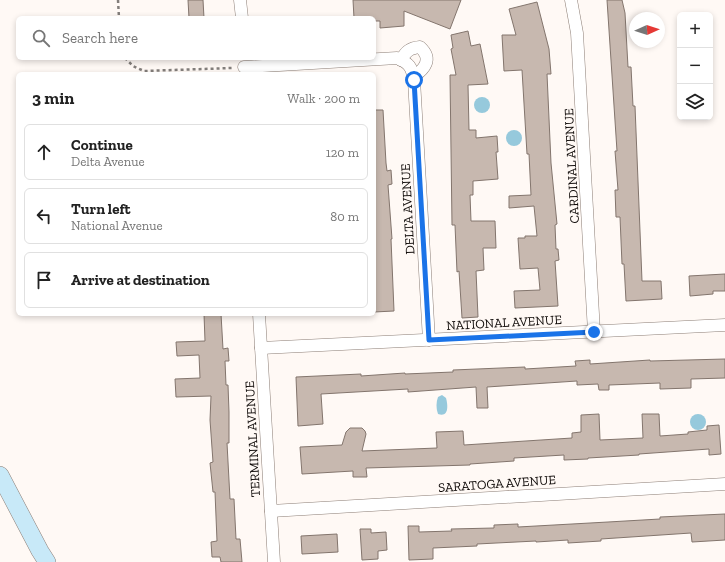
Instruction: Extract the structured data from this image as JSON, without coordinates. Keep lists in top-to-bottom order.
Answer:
{
  "streets": {
    "street": [
      "CARDINAL AVENUE",
      "DELTA AVENUE",
      "NATIONAL AVENUE",
      "TERMINAL AVENUE",
      "SARATOGA AVENUE"
    ]
  },
  "crossings": [
    ["CARDINAL AVENUE", "NATIONAL AVENUE"],
    ["DELTA AVENUE", "NATIONAL AVENUE"],
    ["NATIONAL AVENUE", "TERMINAL AVENUE"],
    ["TERMINAL AVENUE", "SARATOGA AVENUE"]
  ],
  "north": "right",
  "page": {
    "map_buttons": ["+", "−"],
    "search": "Search here",
    "heading": ["3 min", "Walk · 200 m"],
    "list": [
      ["Continue", "Delta Avenue", "120 m"],
      ["Turn left", "National Avenue", "80 m"],
      "Arrive at destination"
    ]
  }
}
